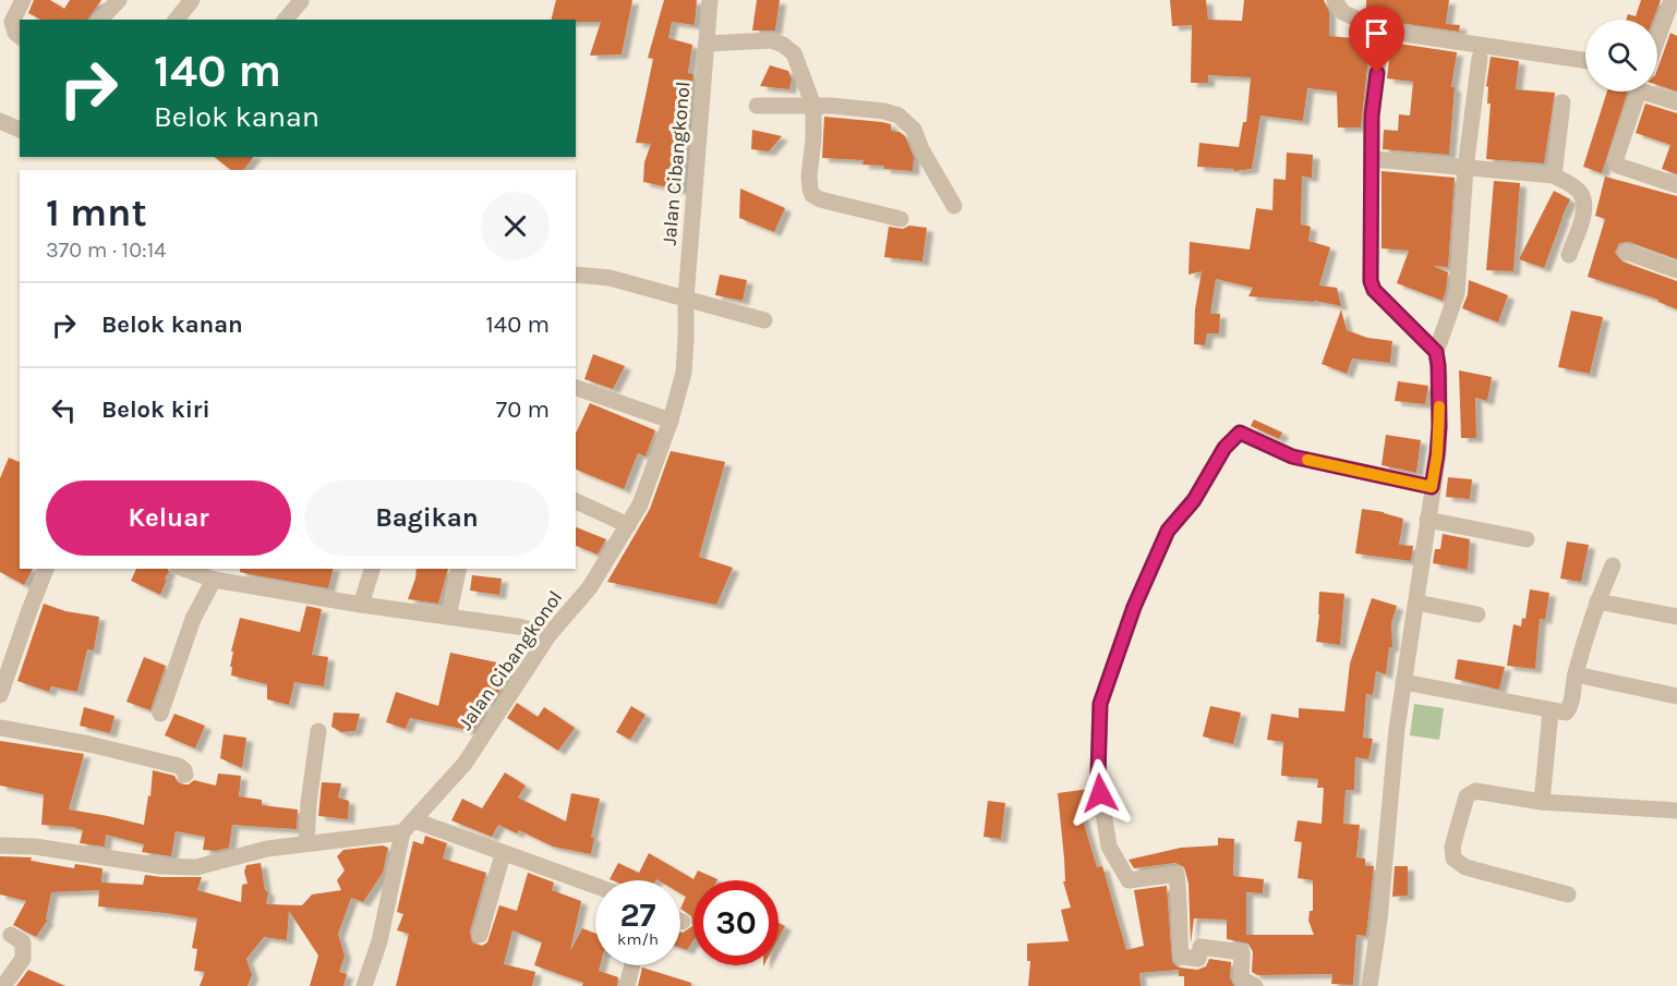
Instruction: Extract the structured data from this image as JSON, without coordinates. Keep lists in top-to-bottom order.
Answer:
{
  "streets": {
    "street": ["Jalan Cibangkonol"]
  },
  "page": {
    "turn": ["140 m", "Belok kanan"],
    "heading": ["1 mnt", "370 m · 10:14"],
    "list": [
      {
        "name": "Belok kanan",
        "value": "140 m"
      },
      {
        "name": "Belok kiri",
        "value": "70 m"
      }
    ],
    "buttons": ["Keluar", "Bagikan"],
    "speed": "27 km/h",
    "limit": "30"
  }
}
